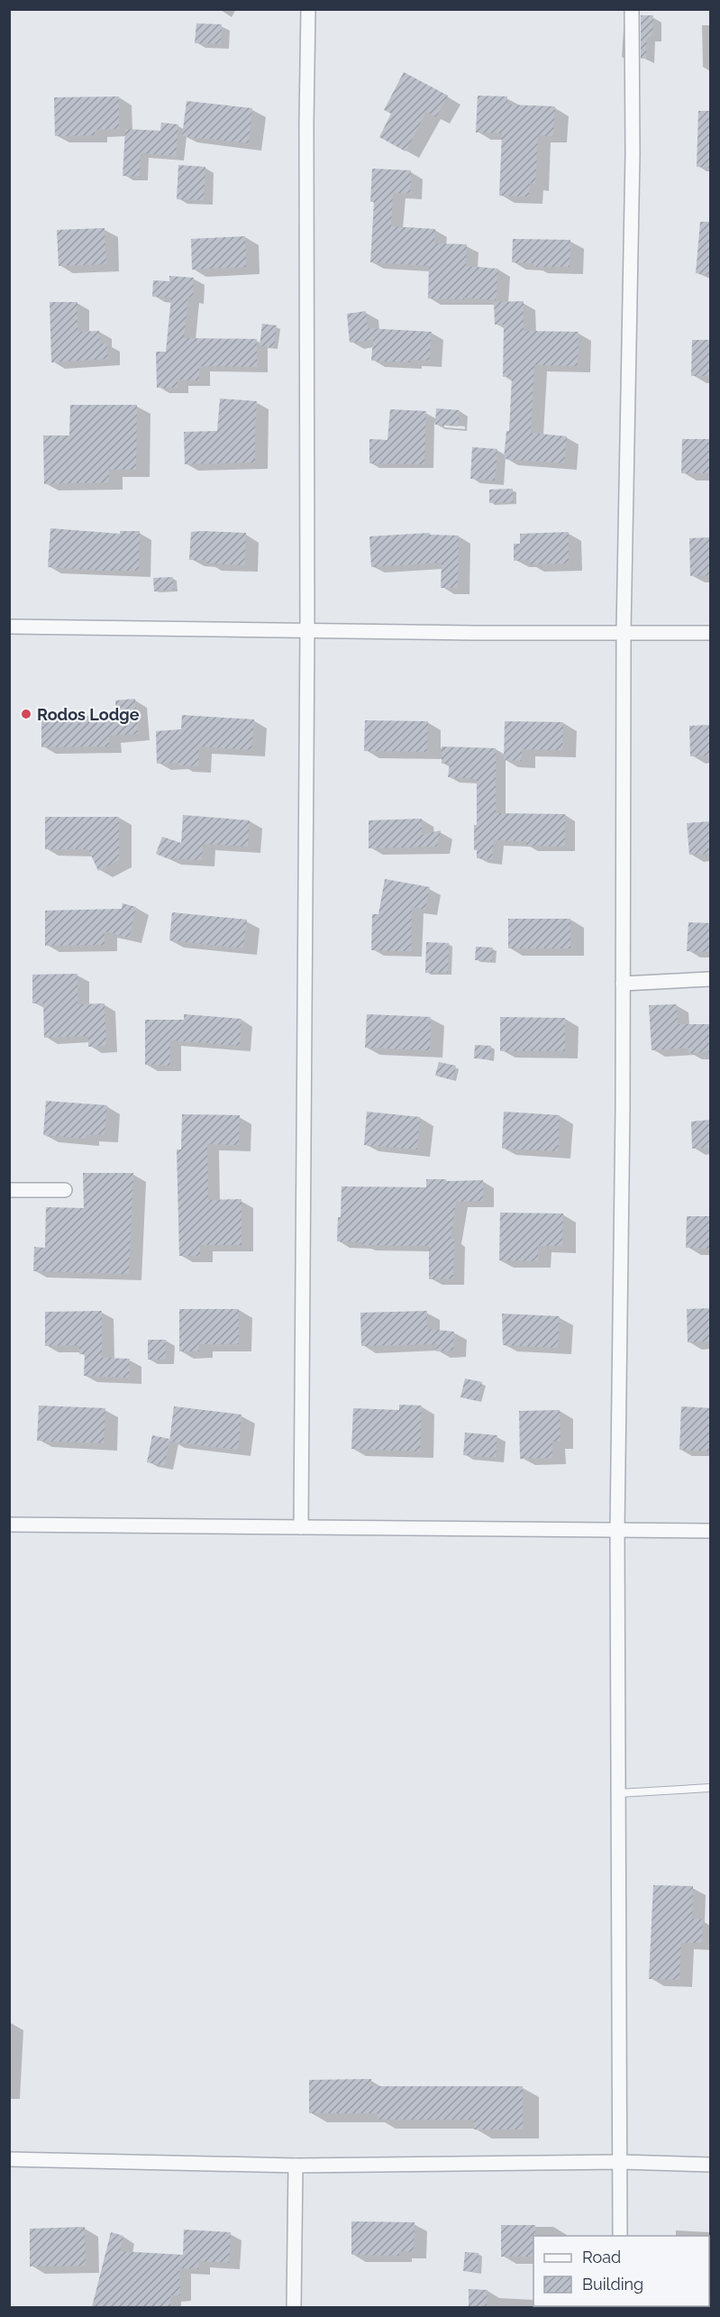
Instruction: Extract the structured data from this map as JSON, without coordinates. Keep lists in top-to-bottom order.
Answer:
{
  "places": ["Rodos Lodge"],
  "legend": ["Road", "Building"]
}
